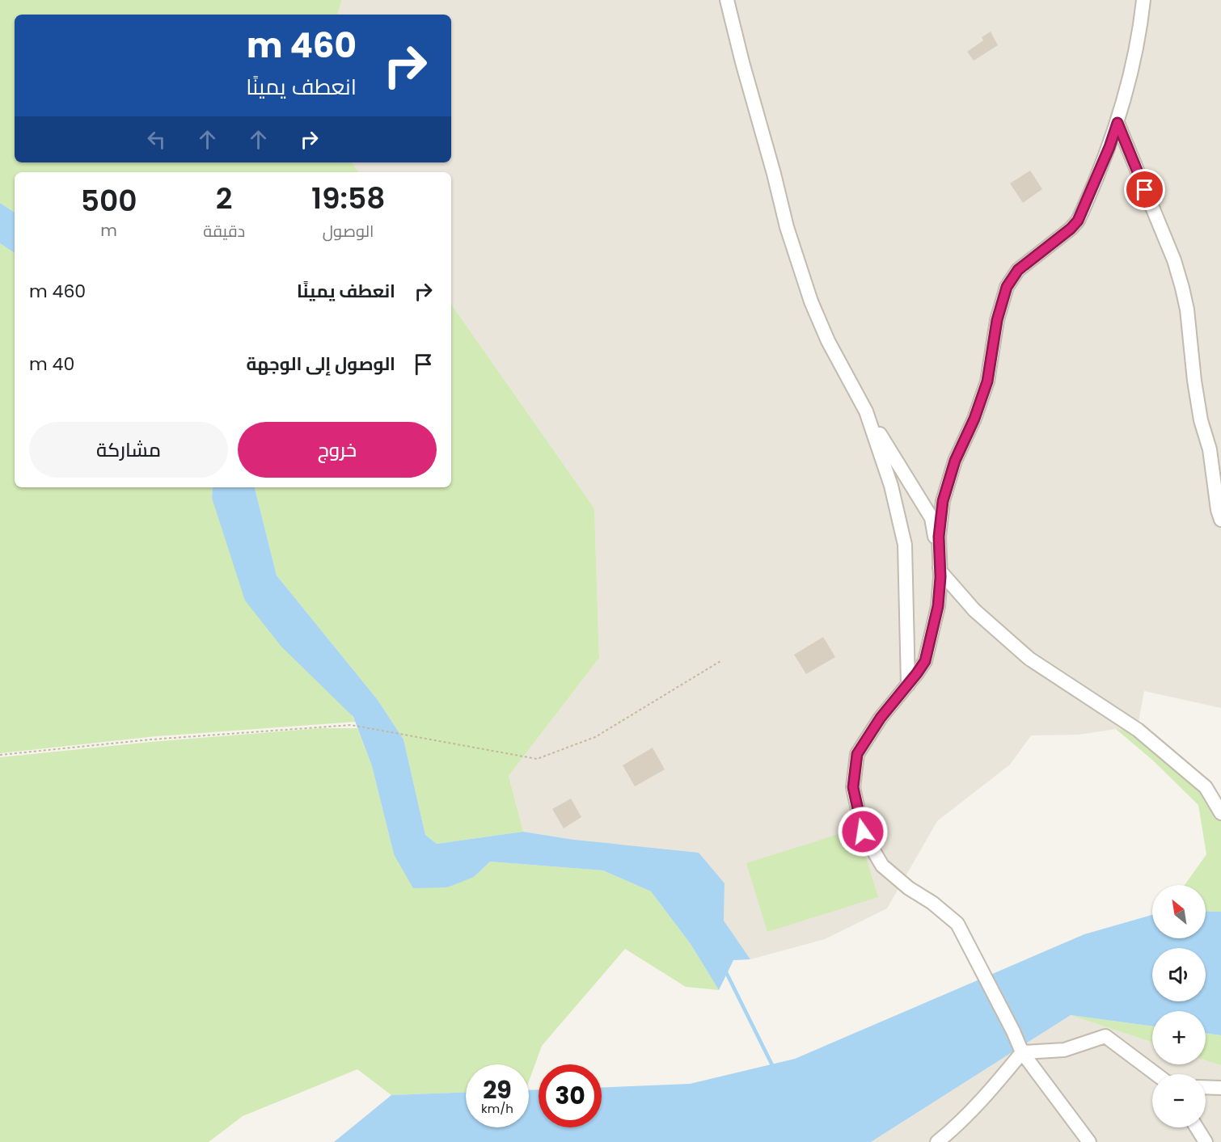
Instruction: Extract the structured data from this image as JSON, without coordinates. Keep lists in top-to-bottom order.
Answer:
{
  "north": "top left",
  "page": {
    "turn": ["460 m", "انعطف يمينًا"],
    "eta": [
      "19:58",
      "الوصول",
      "2",
      "دقيقة",
      "500",
      "m"
    ],
    "list": [
      {
        "name": "انعطف يمينًا",
        "value": "460 m"
      },
      {
        "name": "الوصول إلى الوجهة",
        "value": "40 m"
      }
    ],
    "buttons": ["خروج", "مشاركة"],
    "map_buttons": ["+", "−"],
    "speed": "29 km/h",
    "limit": "30"
  }
}
